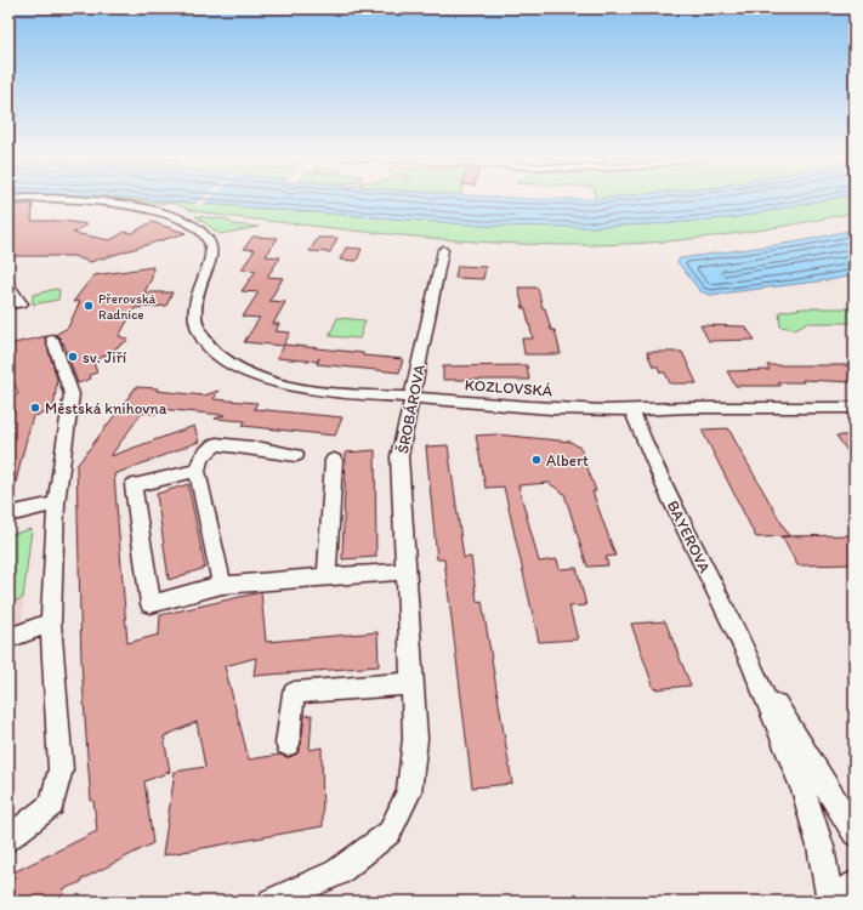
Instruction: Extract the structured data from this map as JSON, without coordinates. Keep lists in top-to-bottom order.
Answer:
{
  "streets": {
    "street": ["KOZLOVSKÁ", "ŠROBÁROVA", "BAYEROVA"]
  },
  "crossings": [
    ["KOZLOVSKÁ", "ŠROBÁROVA"],
    ["KOZLOVSKÁ", "BAYEROVA"]
  ],
  "places": [
    "Přerovská Radnice",
    "sv. Jiří",
    "Městská knihovna",
    "Albert"
  ]
}
